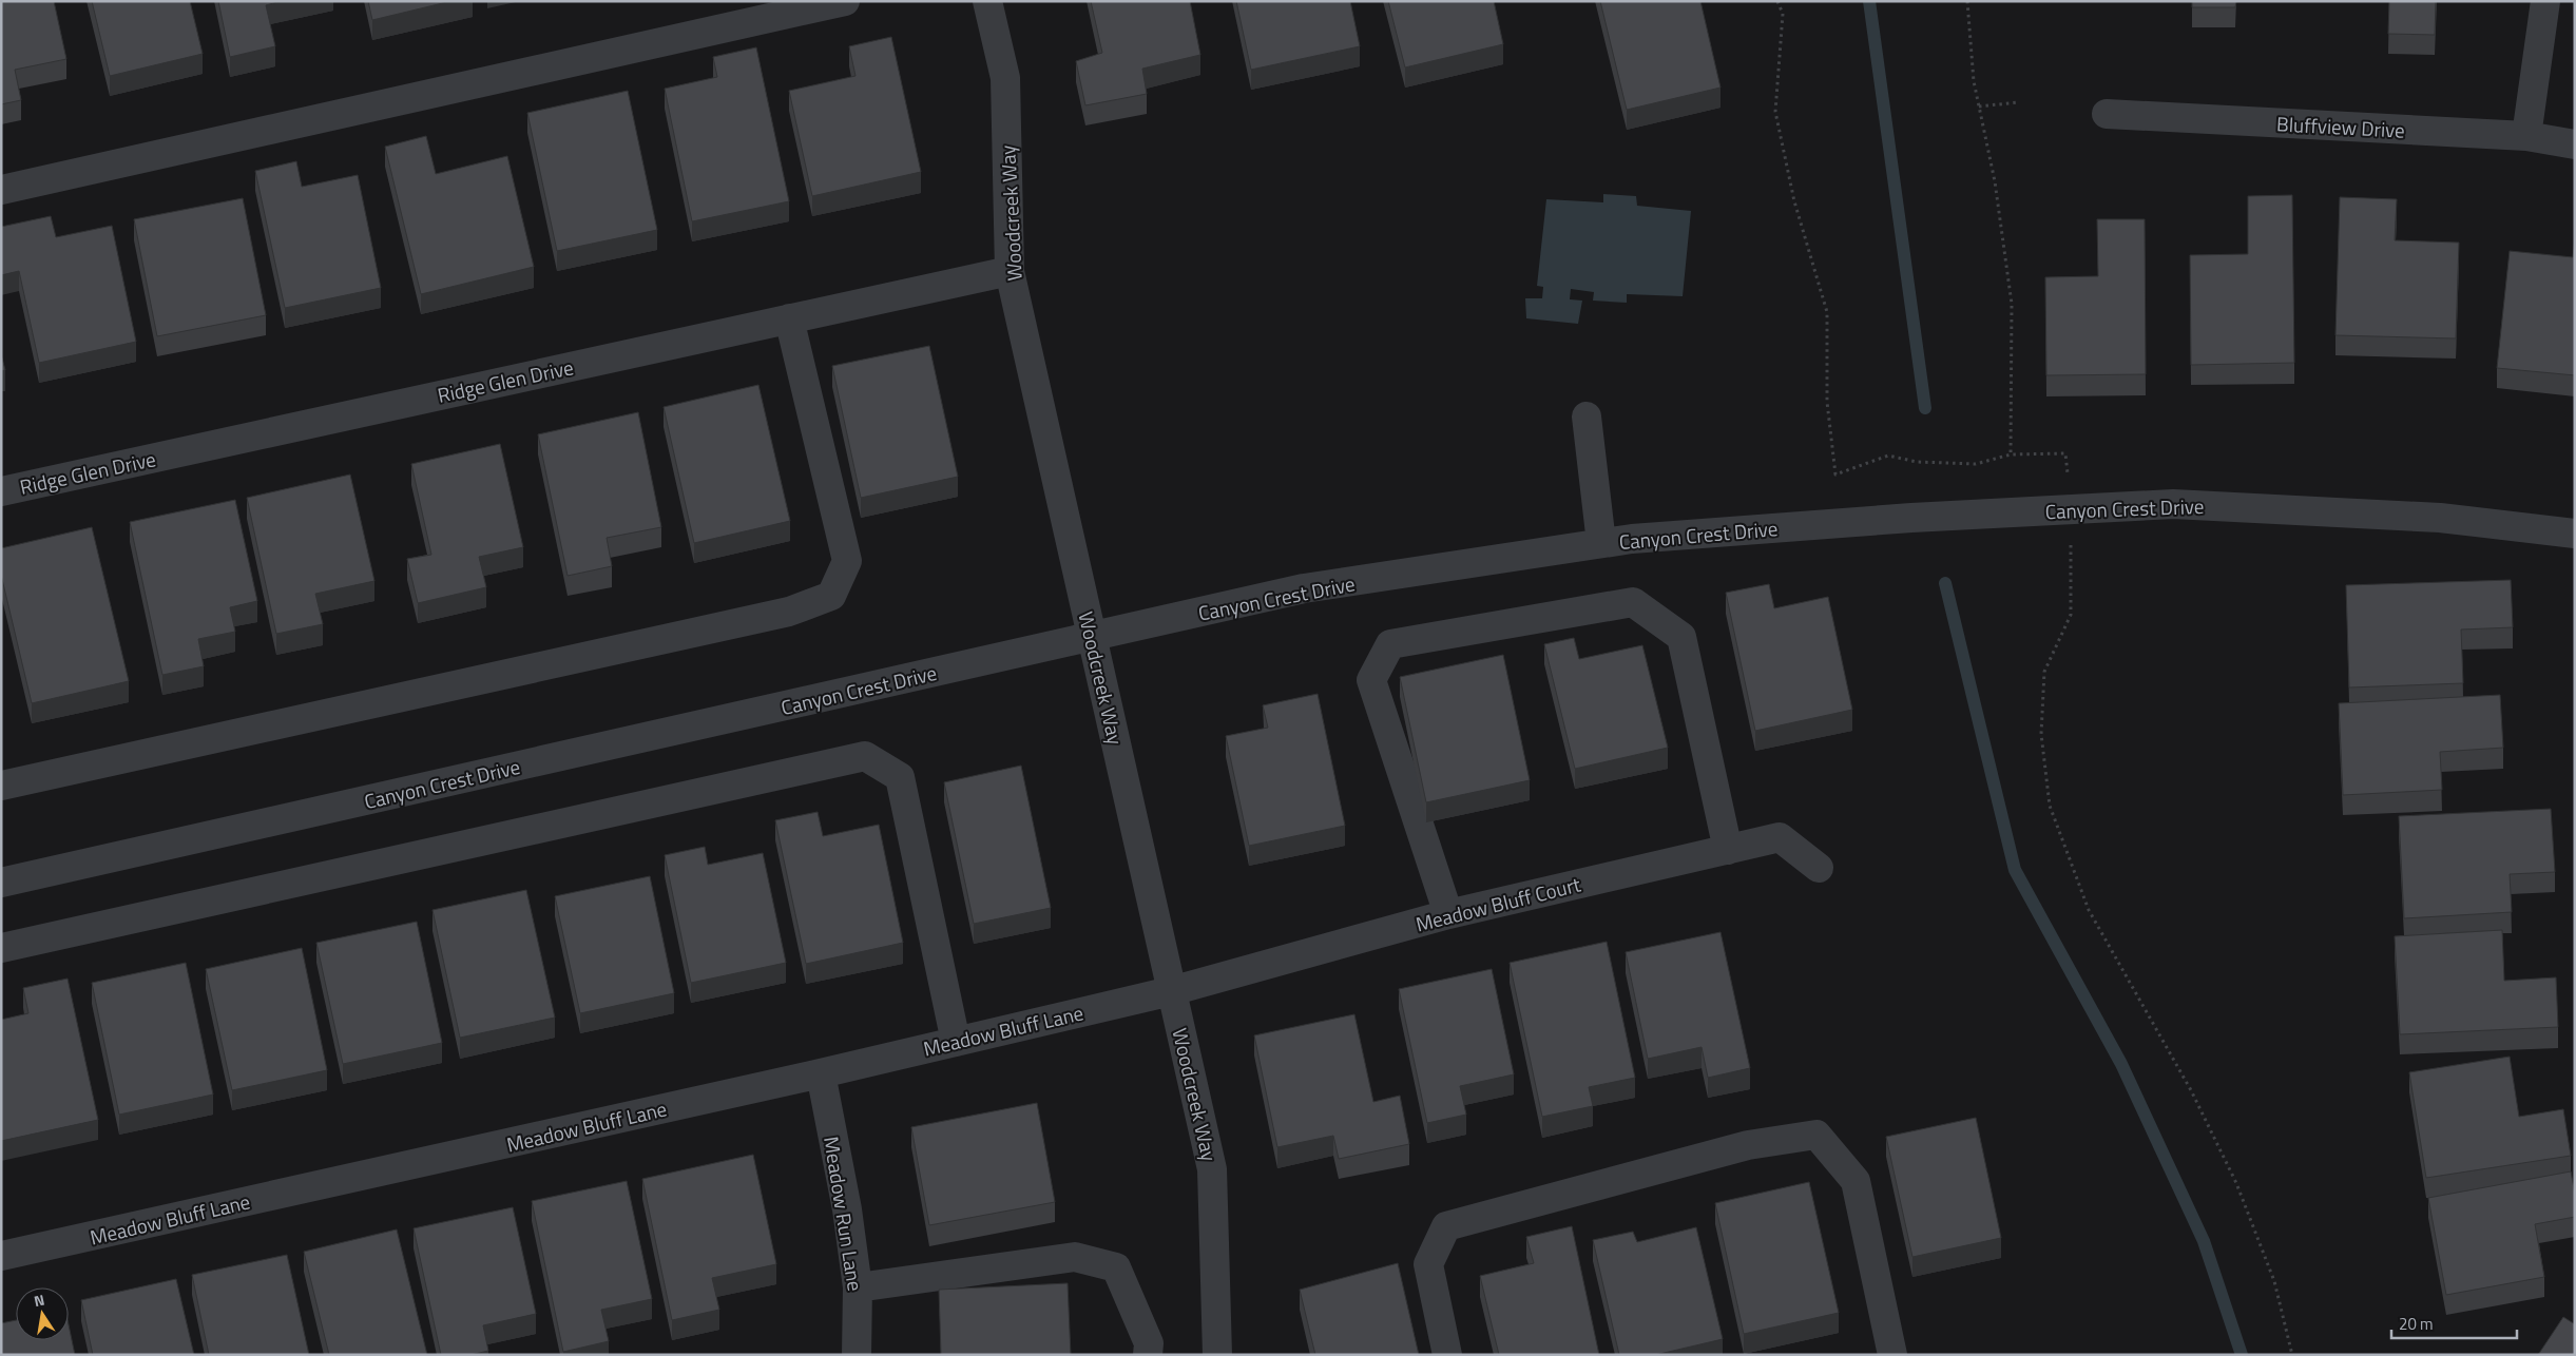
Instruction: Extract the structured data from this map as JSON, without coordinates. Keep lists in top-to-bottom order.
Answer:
{
  "streets": {
    "street": [
      "Bluffview Drive",
      "Woodcreek Way",
      "Ridge Glen Drive",
      "Canyon Crest Drive",
      "Meadow Bluff Court",
      "Meadow Bluff Lane",
      "Meadow Run Lane"
    ]
  },
  "crossings": [
    ["Woodcreek Way", "Ridge Glen Drive"],
    ["Woodcreek Way", "Canyon Crest Drive"],
    ["Woodcreek Way", "Meadow Bluff Court"],
    ["Woodcreek Way", "Meadow Bluff Lane"],
    ["Meadow Bluff Court", "Meadow Bluff Lane"],
    ["Meadow Bluff Lane", "Meadow Run Lane"]
  ],
  "scale_bar": "20 m",
  "north": "top"
}
